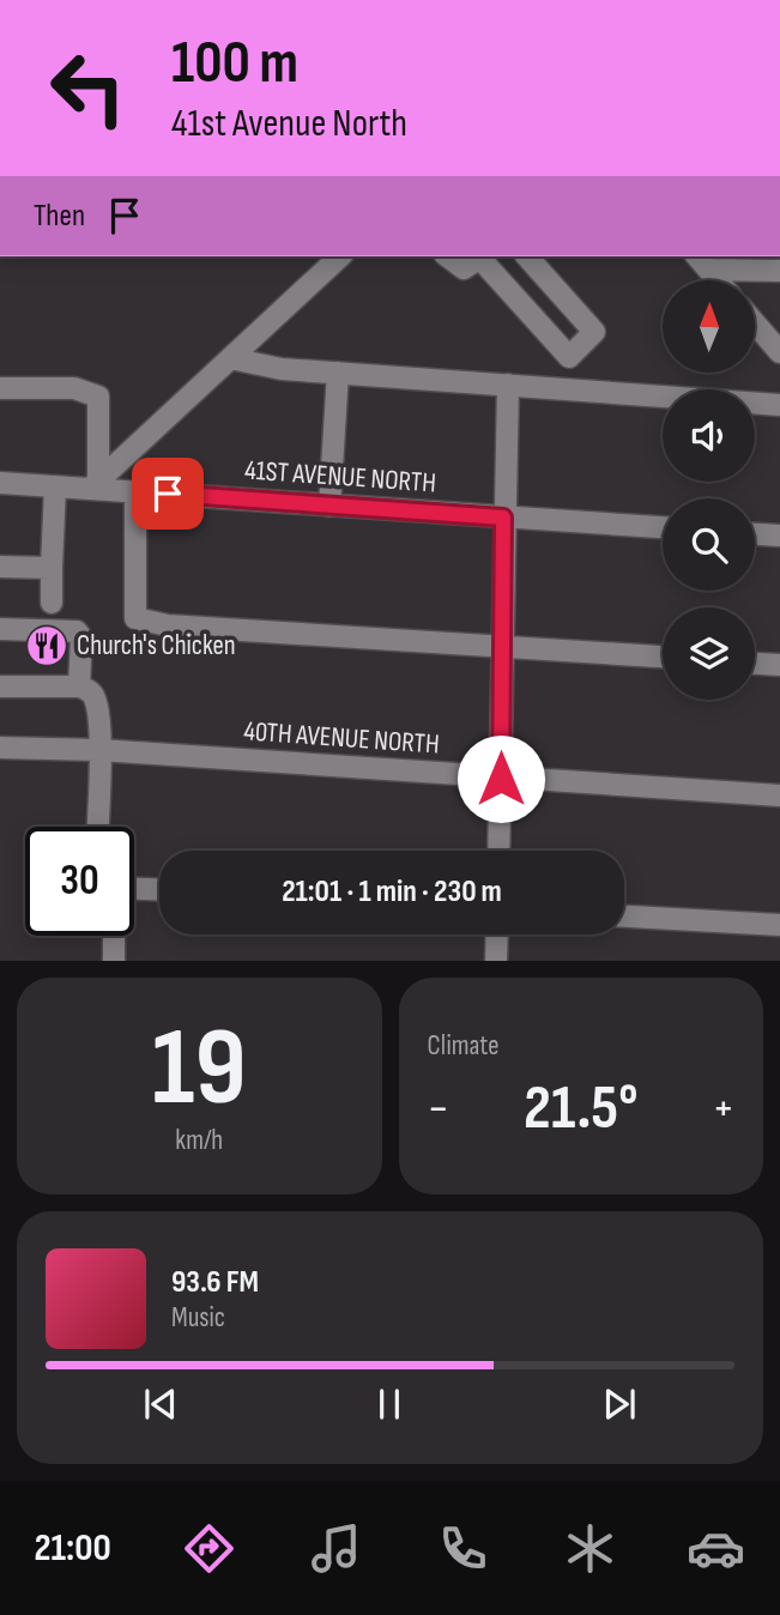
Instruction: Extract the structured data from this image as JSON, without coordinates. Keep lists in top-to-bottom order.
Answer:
{
  "streets": {
    "street": ["41ST AVENUE NORTH", "40TH AVENUE NORTH"]
  },
  "places": {
    "restaurant": ["Church's Chicken"]
  },
  "north": "top",
  "page": {
    "turn": ["100 m", "41st Avenue North"],
    "then": "Then",
    "limit": "30",
    "trip": "21:01 · 1 min · 230 m",
    "tile": [
      ["19", "km/h"],
      "Climate"
    ],
    "heat": ["−", "21.5°", "+"],
    "song": ["93.6 FM", "Music"],
    "tabs": "21:00"
  }
}
